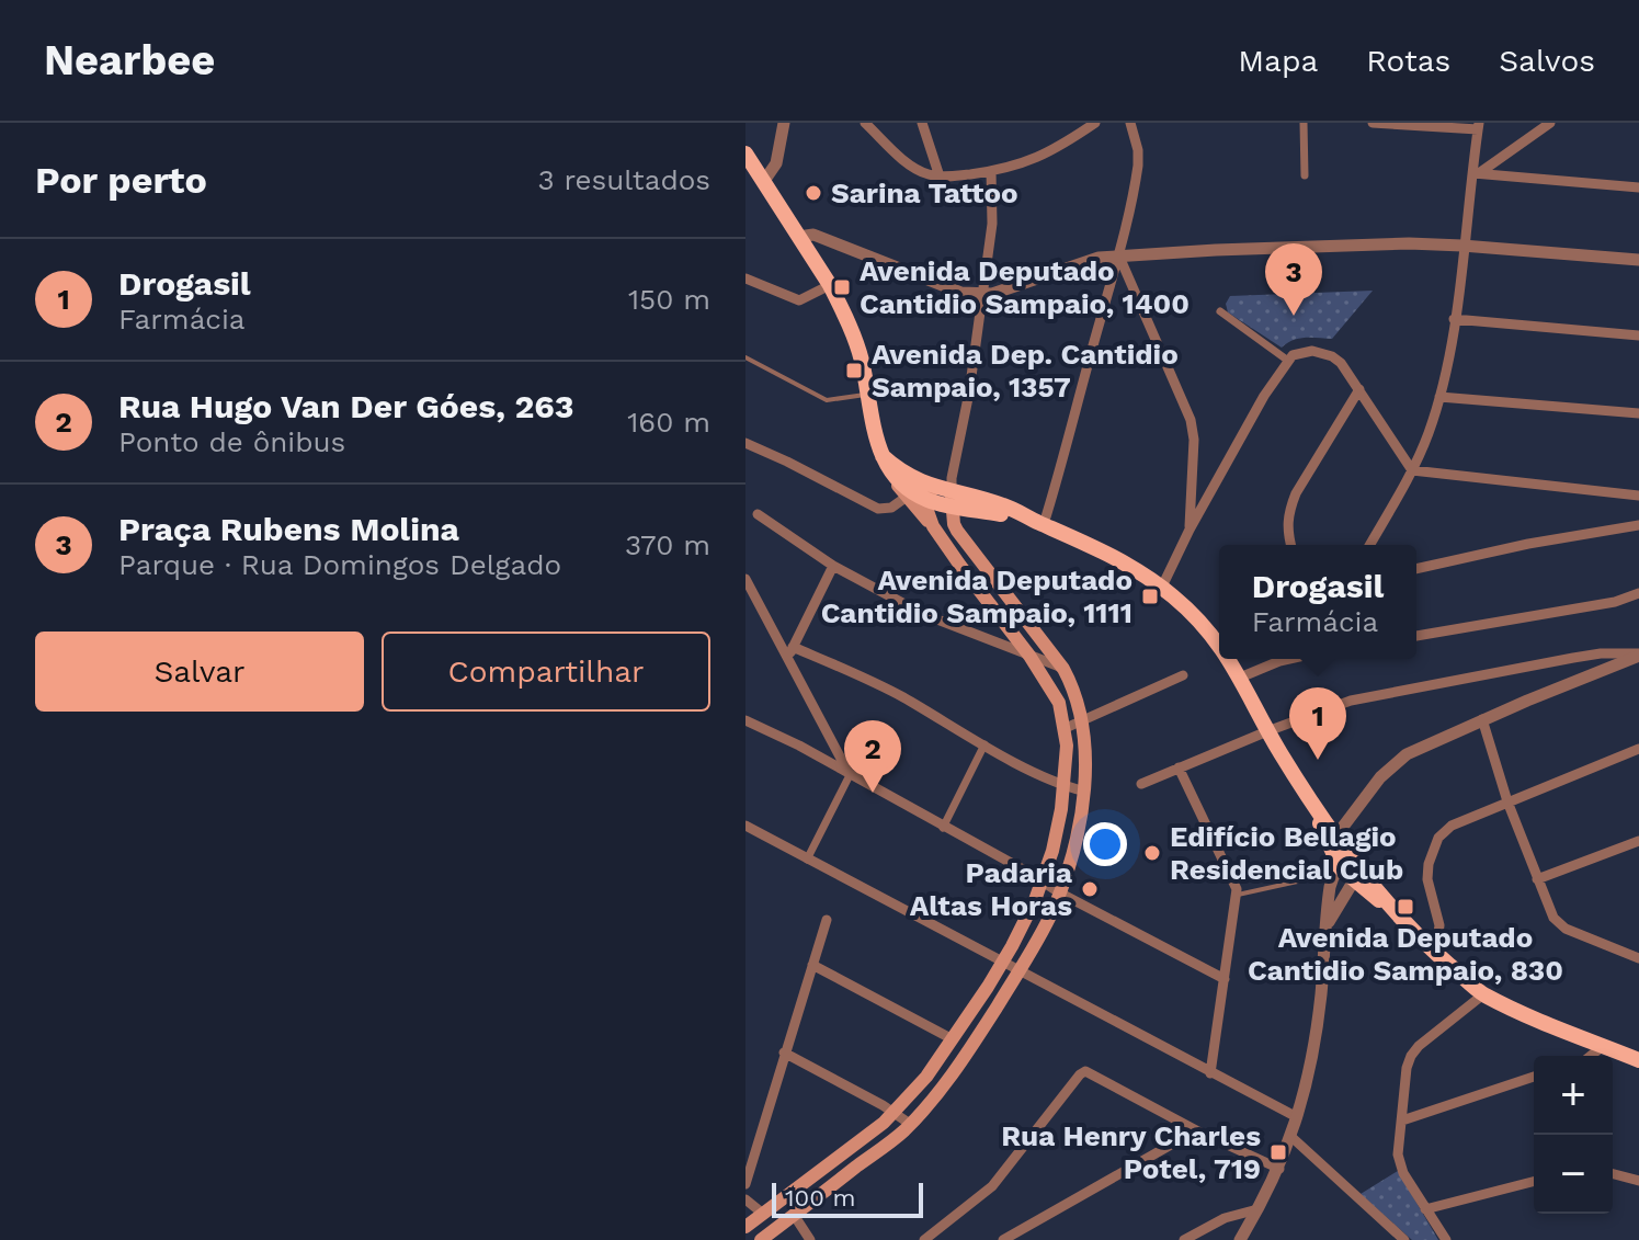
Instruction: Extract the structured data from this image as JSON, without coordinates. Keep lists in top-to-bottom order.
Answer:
{
  "places": {
    "other": ["Sarina Tattoo", "Edifício Bellagio Residencial Club", "Padaria Altas Horas"],
    "transit": [
      "Avenida Deputado Cantidio Sampaio, 1400",
      "Avenida Dep. Cantidio Sampaio, 1357",
      "Avenida Deputado Cantidio Sampaio, 1111",
      "Avenida Deputado Cantidio Sampaio, 830",
      "Rua Henry Charles Potel, 719"
    ]
  },
  "scale_bar": "100 m",
  "page": {
    "header": "Nearbee",
    "nav": ["Mapa", "Rotas", "Salvos"],
    "heading": ["Por perto", "3 resultados"],
    "list": [
      {
        "mark": "1",
        "name": "Drogasil",
        "note": "Farmácia",
        "value": "150 m"
      },
      {
        "mark": "2",
        "name": "Rua Hugo Van Der Góes, 263",
        "note": "Ponto de ônibus",
        "value": "160 m"
      },
      {
        "mark": "3",
        "name": "Praça Rubens Molina",
        "note": "Parque · Rua Domingos Delgado",
        "value": "370 m"
      }
    ],
    "pins": ["3", "1", "2"],
    "popup": ["Drogasil", "Farmácia"],
    "buttons": ["Salvar", "Compartilhar"],
    "map_buttons": ["+", "−"],
    "scale": "100 m"
  }
}
